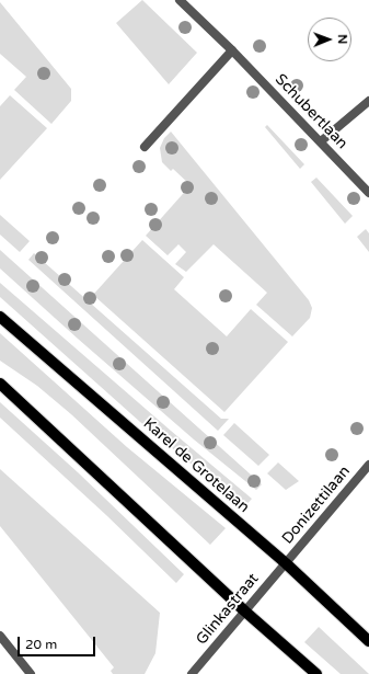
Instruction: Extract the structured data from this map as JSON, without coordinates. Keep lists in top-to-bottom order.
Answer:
{
  "streets": {
    "main road": ["Karel de Grotelaan"],
    "street": ["Schubertlaan", "Donizettilaan", "Glinkastraat"]
  },
  "crossings": [
    ["Karel de Grotelaan", "Donizettilaan"],
    ["Karel de Grotelaan", "Glinkastraat"],
    ["Donizettilaan", "Glinkastraat"]
  ],
  "scale_bar": "20 m",
  "north": "right"
}
